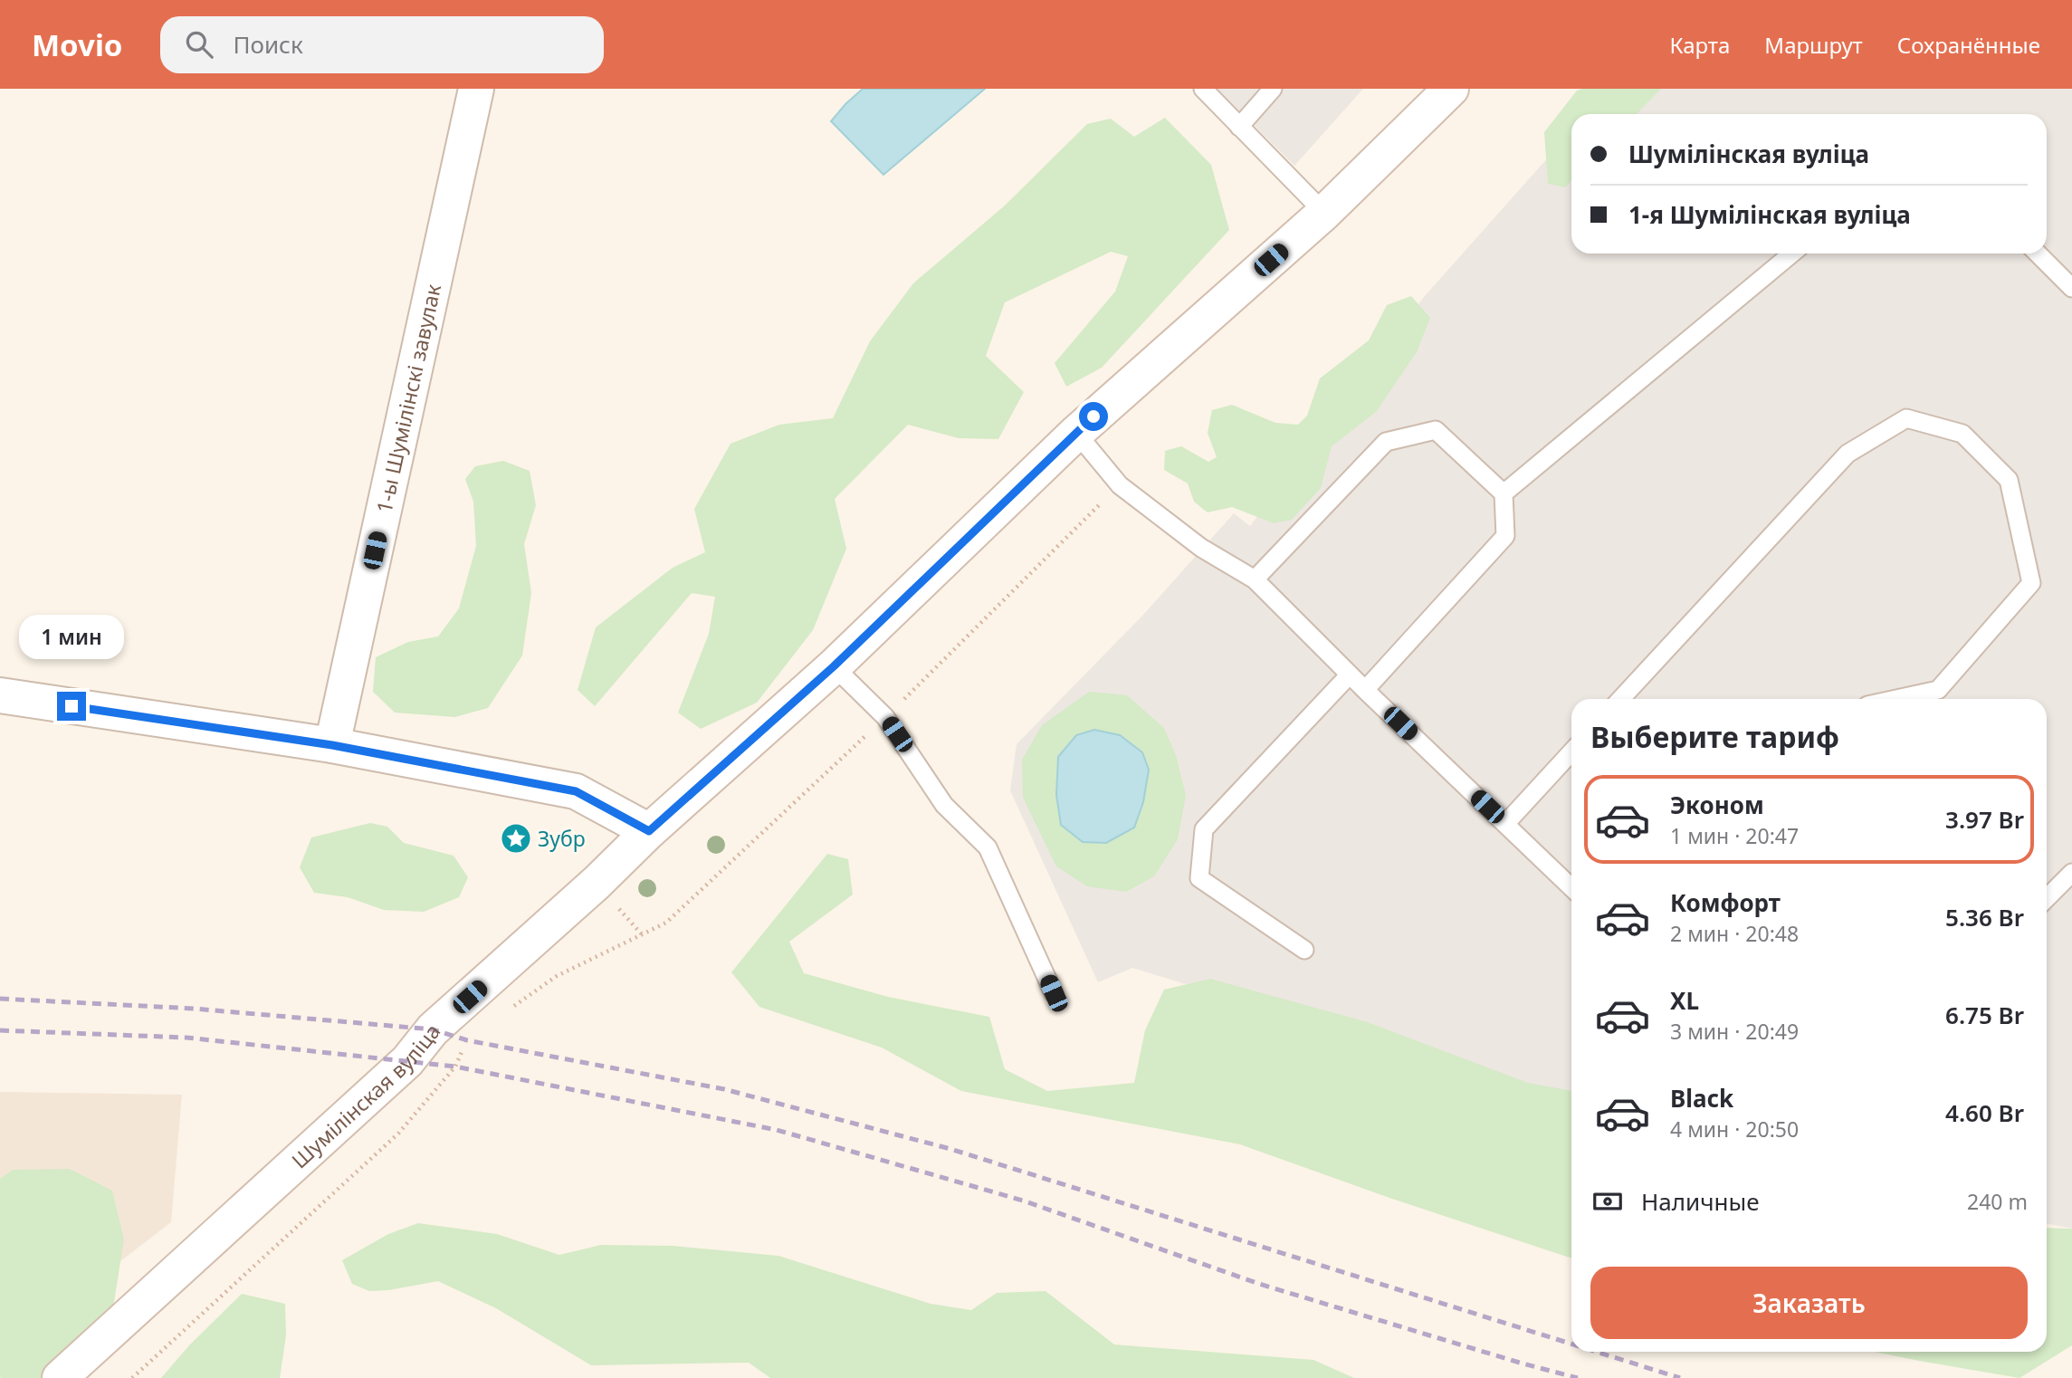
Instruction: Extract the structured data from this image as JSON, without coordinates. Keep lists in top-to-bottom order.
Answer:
{
  "streets": {
    "main road": ["1-ы Шумілінскі завулак", "Шумілінская вуліца"]
  },
  "places": {
    "place": ["Зубр"]
  },
  "page": {
    "header": "Movio",
    "search": "Поиск",
    "nav": ["Карта", "Маршрут", "Сохранённые"],
    "banner": ["Шумілінская вуліца", "1-я Шумілінская вуліца"],
    "bubble": "1 мин",
    "heading": "Выберите тариф",
    "list": [
      {
        "name": "Эконом",
        "note": "1 мин · 20:47",
        "value": "3.97 Br"
      },
      {
        "name": "Комфорт",
        "note": "2 мин · 20:48",
        "value": "5.36 Br"
      },
      {
        "name": "XL",
        "note": "3 мин · 20:49",
        "value": "6.75 Br"
      },
      {
        "name": "Black",
        "note": "4 мин · 20:50",
        "value": "4.60 Br"
      }
    ],
    "pay": ["Наличные", "240 m"],
    "buttons": "Заказать"
  }
}
